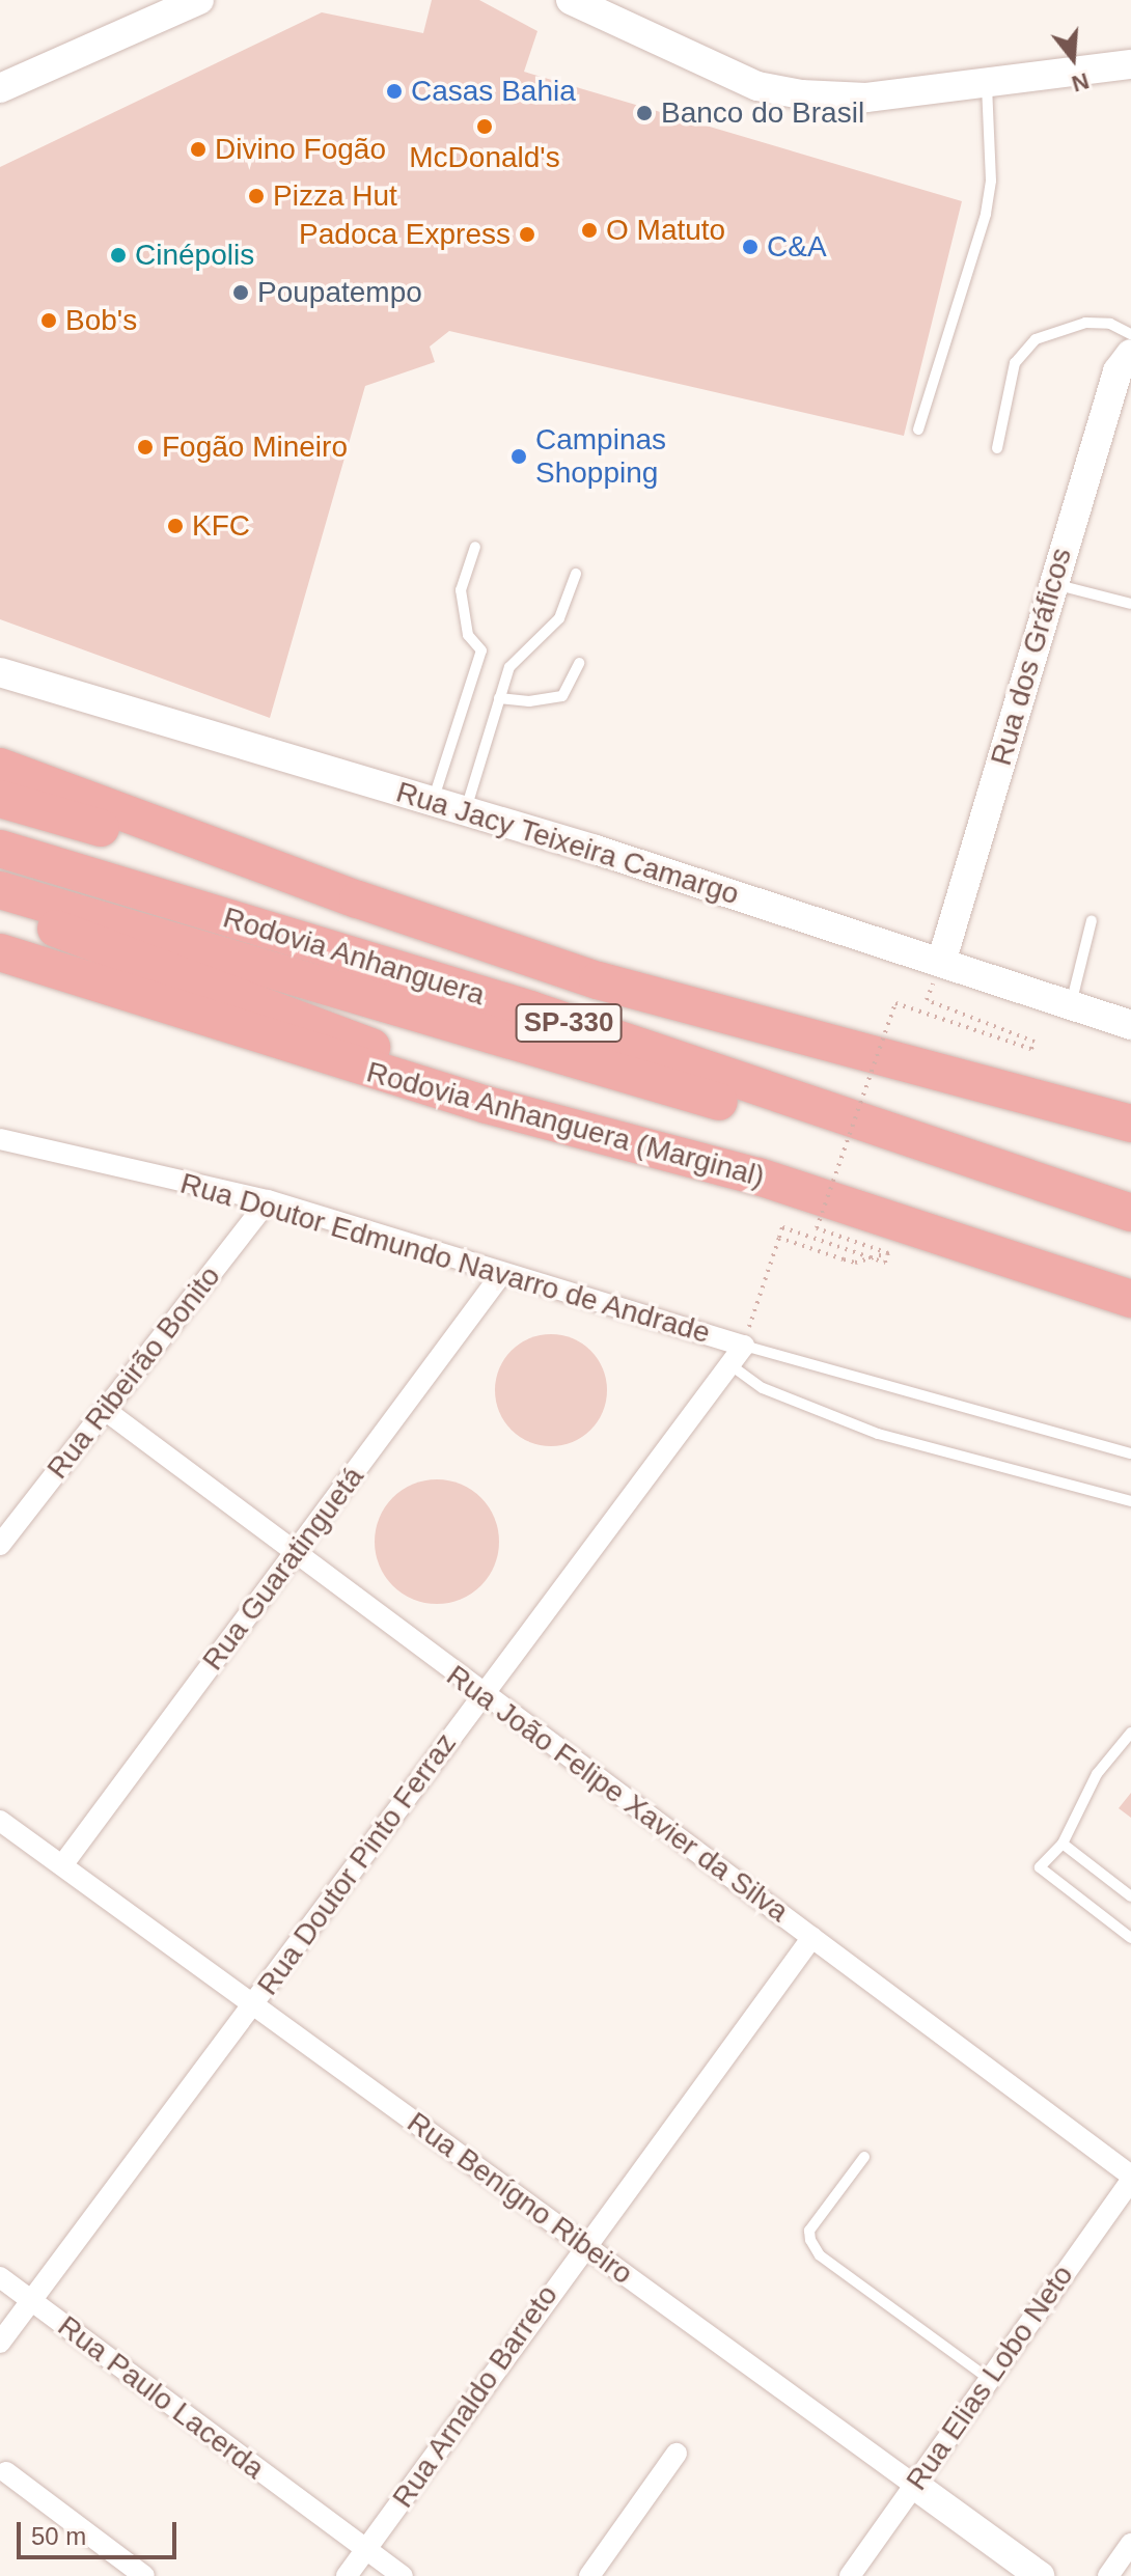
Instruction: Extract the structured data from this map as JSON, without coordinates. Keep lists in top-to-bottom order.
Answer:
{
  "streets": {
    "highway": ["Rodovia Anhanguera", "SP-330", "Rodovia Anhanguera (Marginal)"],
    "street": [
      "Rua dos Gráficos",
      "Rua Jacy Teixeira Camargo",
      "Rua Doutor Edmundo Navarro de Andrade",
      "Rua Ribeirão Bonito",
      "Rua Guaratinguetá",
      "Rua João Felipe Xavier da Silva",
      "Rua Doutor Pinto Ferraz",
      "Rua Benígno Ribeiro",
      "Rua Elias Lobo Neto",
      "Rua Arnaldo Barreto",
      "Rua Paulo Lacerda"
    ]
  },
  "crossings": [
    ["Rua dos Gráficos", "Rua Jacy Teixeira Camargo"],
    ["Rua Doutor Edmundo Navarro de Andrade", "Rua Ribeirão Bonito"],
    ["Rua Doutor Edmundo Navarro de Andrade", "Rua Guaratinguetá"],
    ["Rua Doutor Edmundo Navarro de Andrade", "Rua Doutor Pinto Ferraz"],
    ["Rua Ribeirão Bonito", "Rua João Felipe Xavier da Silva"],
    ["Rua Guaratinguetá", "Rua João Felipe Xavier da Silva"],
    ["Rua Guaratinguetá", "Rua Benígno Ribeiro"],
    ["Rua João Felipe Xavier da Silva", "Rua Doutor Pinto Ferraz"],
    ["Rua João Felipe Xavier da Silva", "Rua Elias Lobo Neto"],
    ["Rua João Felipe Xavier da Silva", "Rua Arnaldo Barreto"],
    ["Rua Doutor Pinto Ferraz", "Rua Benígno Ribeiro"],
    ["Rua Doutor Pinto Ferraz", "Rua Paulo Lacerda"],
    ["Rua Benígno Ribeiro", "Rua Elias Lobo Neto"],
    ["Rua Benígno Ribeiro", "Rua Arnaldo Barreto"],
    ["Rua Arnaldo Barreto", "Rua Paulo Lacerda"]
  ],
  "places": [
    "Casas Bahia",
    "Banco do Brasil",
    "McDonald's",
    "Divino Fogão",
    "Pizza Hut",
    "O Matuto",
    "Padoca Express",
    "C&A",
    "Cinépolis",
    "Poupatempo",
    "Bob's",
    "Fogão Mineiro",
    "Campinas Shopping",
    "KFC"
  ],
  "scale_bar": "50 m",
  "north": "bottom"
}
